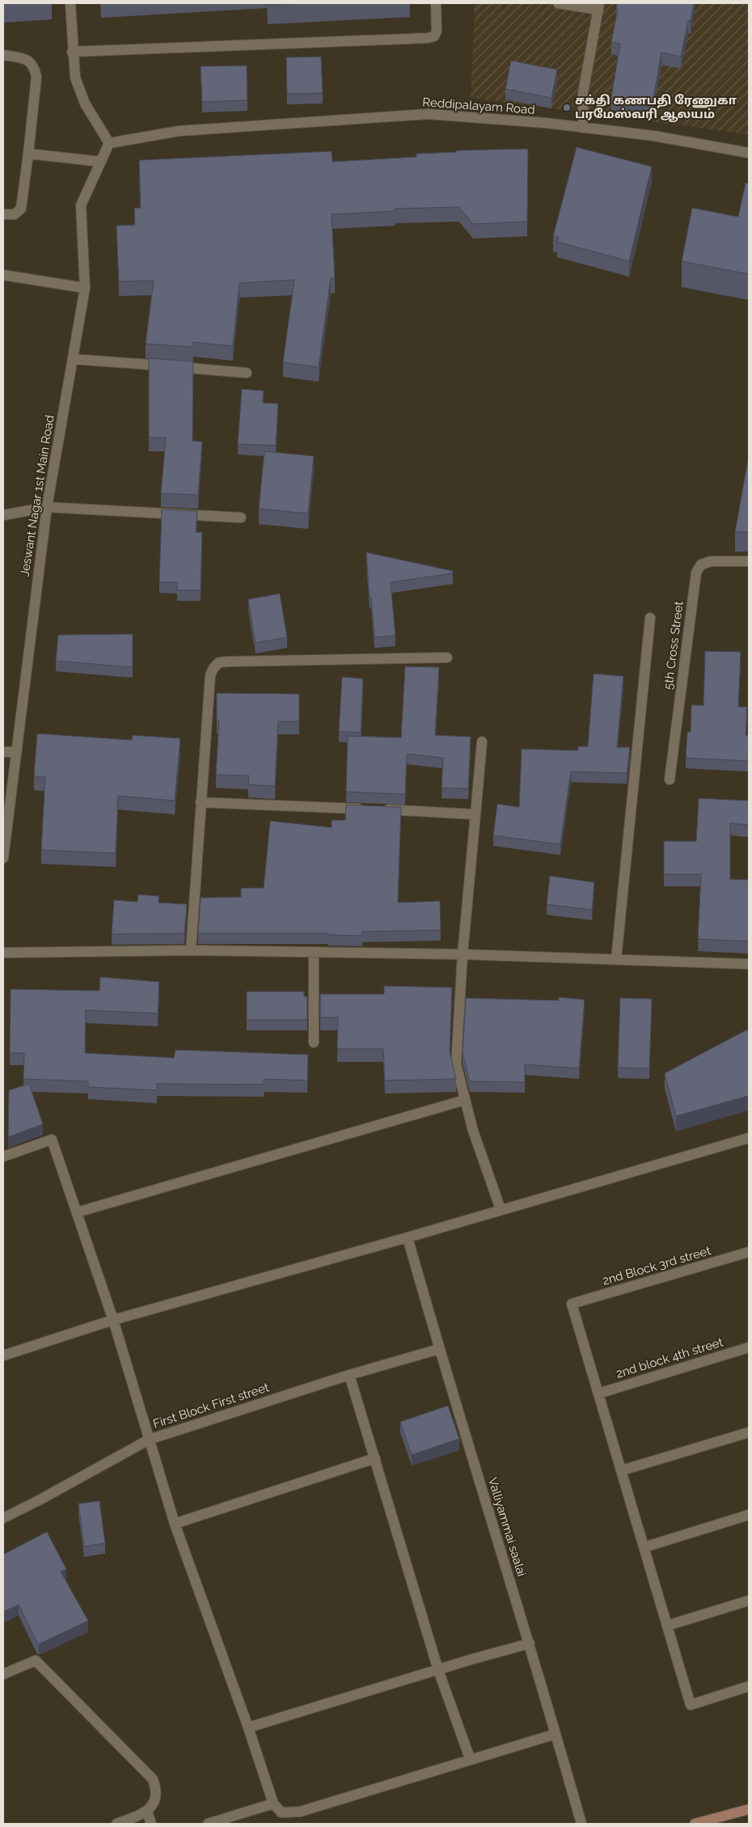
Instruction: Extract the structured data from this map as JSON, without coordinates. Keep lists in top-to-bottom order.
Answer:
{
  "streets": {
    "street": [
      "Reddipalayam Road",
      "Jeswant Nagar 1st Main Road",
      "5th Cross Street",
      "2nd Block 3rd street",
      "2nd block 4th street",
      "First Block First street",
      "Valliyammai saalai"
    ]
  },
  "crossings": [
    ["Reddipalayam Road", "Jeswant Nagar 1st Main Road"],
    ["2nd Block 3rd street", "2nd block 4th street"],
    ["First Block First street", "Valliyammai saalai"]
  ],
  "places": ["சக்தி கணபதி ரேணுகா பரமேஸ்வரி ஆலயம்"]
}
